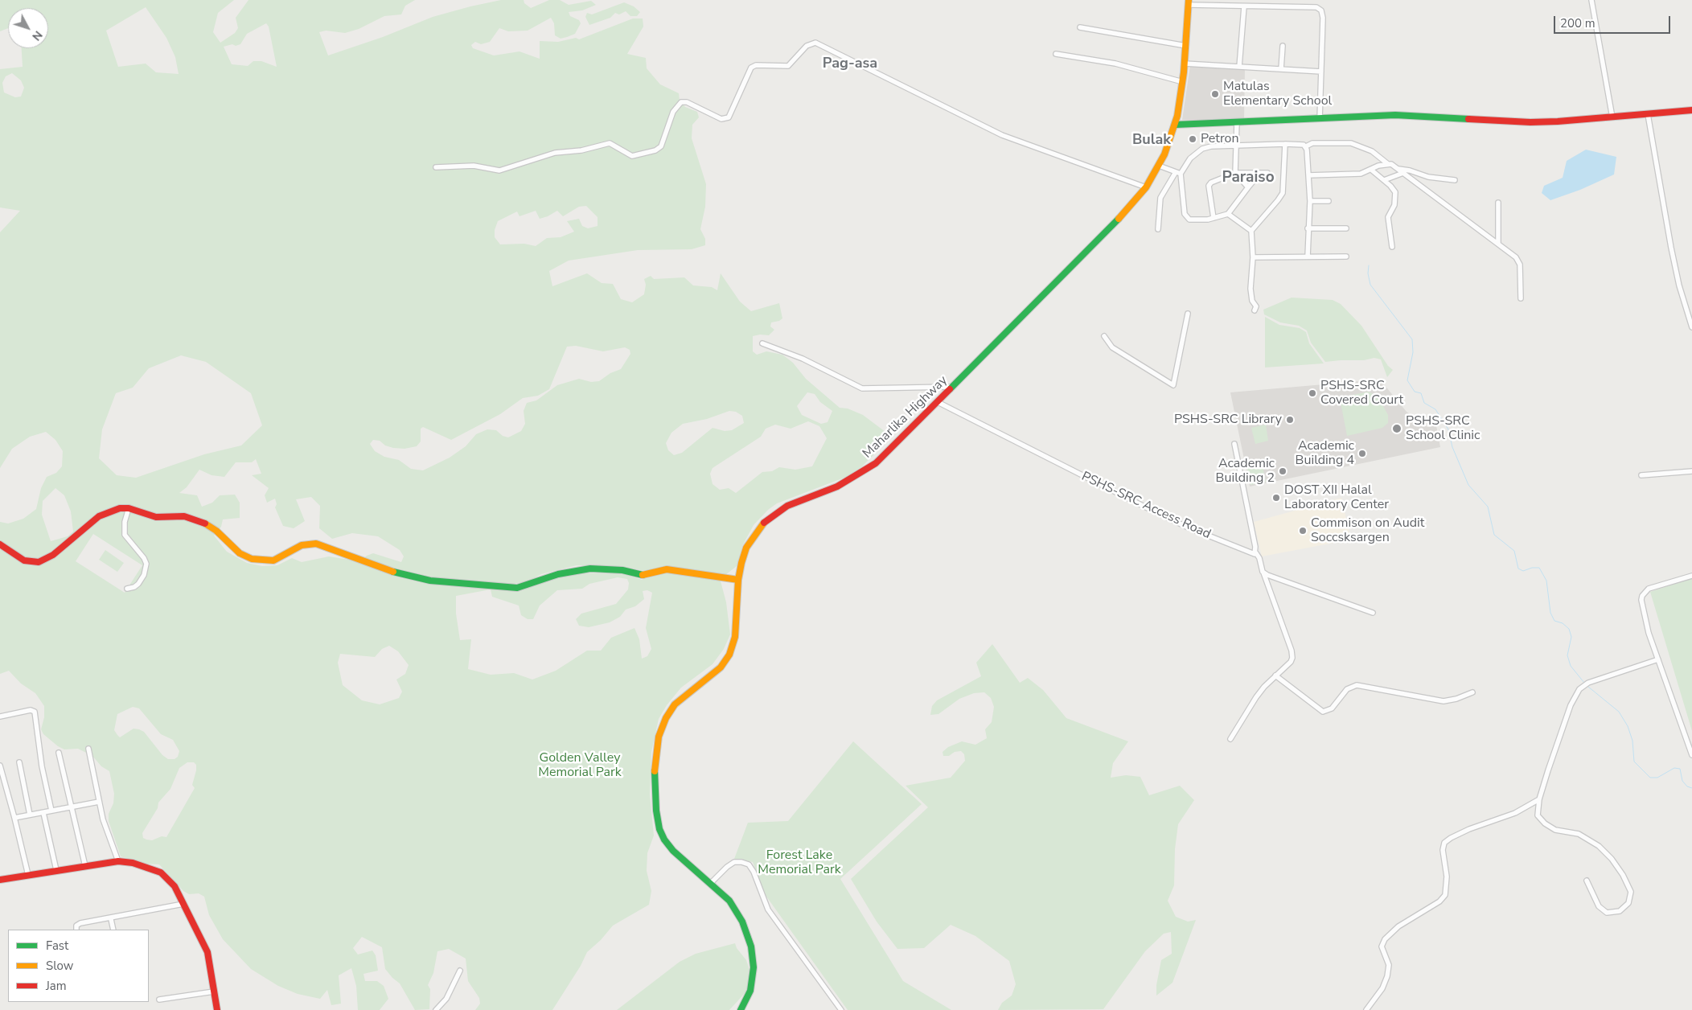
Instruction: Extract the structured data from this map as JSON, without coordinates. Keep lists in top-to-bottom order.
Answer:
{
  "streets": {
    "main road": ["Maharlika Highway"],
    "street": ["PSHS-SRC Access Road"]
  },
  "crossings": [
    ["Maharlika Highway", "PSHS-SRC Access Road"]
  ],
  "districts": ["Pag-asa", "Bulak", "Paraiso"],
  "parks": ["Golden Valley Memorial Park", "Forest Lake Memorial Park"],
  "places": [
    "Matulas Elementary School",
    "Petron",
    "PSHS-SRC Covered Court",
    "PSHS-SRC Library",
    "PSHS-SRC School Clinic",
    "Academic Building 4",
    "Academic Building 2",
    "DOST XII Halal Laboratory Center",
    "Commison on Audit Soccsksargen"
  ],
  "legend": ["Fast", "Slow", "Jam"],
  "scale_bar": "200 m",
  "north": "bottom right"
}
